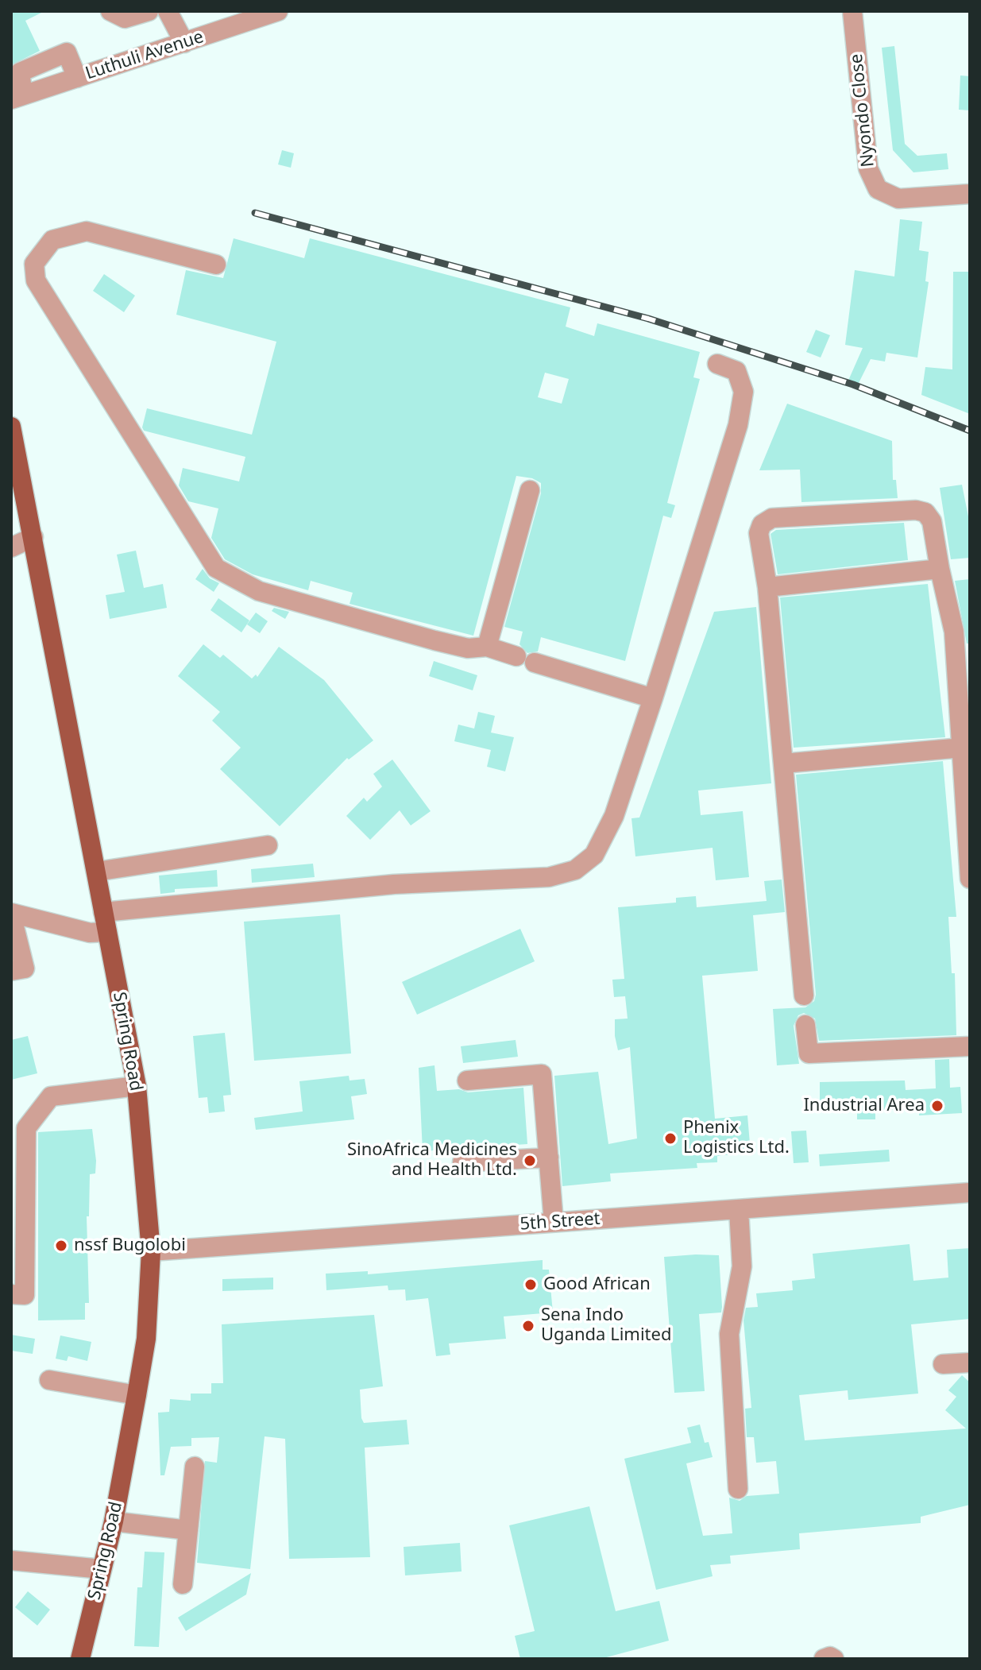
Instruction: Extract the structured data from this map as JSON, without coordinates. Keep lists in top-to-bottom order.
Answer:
{
  "streets": {
    "main road": ["Spring Road"],
    "street": ["Luthuli Avenue", "Nyondo Close", "5th Street"]
  },
  "crossings": [
    ["Spring Road", "5th Street"]
  ],
  "places": [
    "Industrial Area",
    "Phenix Logistics Ltd.",
    "SinoAfrica Medicines and Health Ltd.",
    "nssf Bugolobi",
    "Good African",
    "Sena Indo Uganda Limited"
  ]
}
